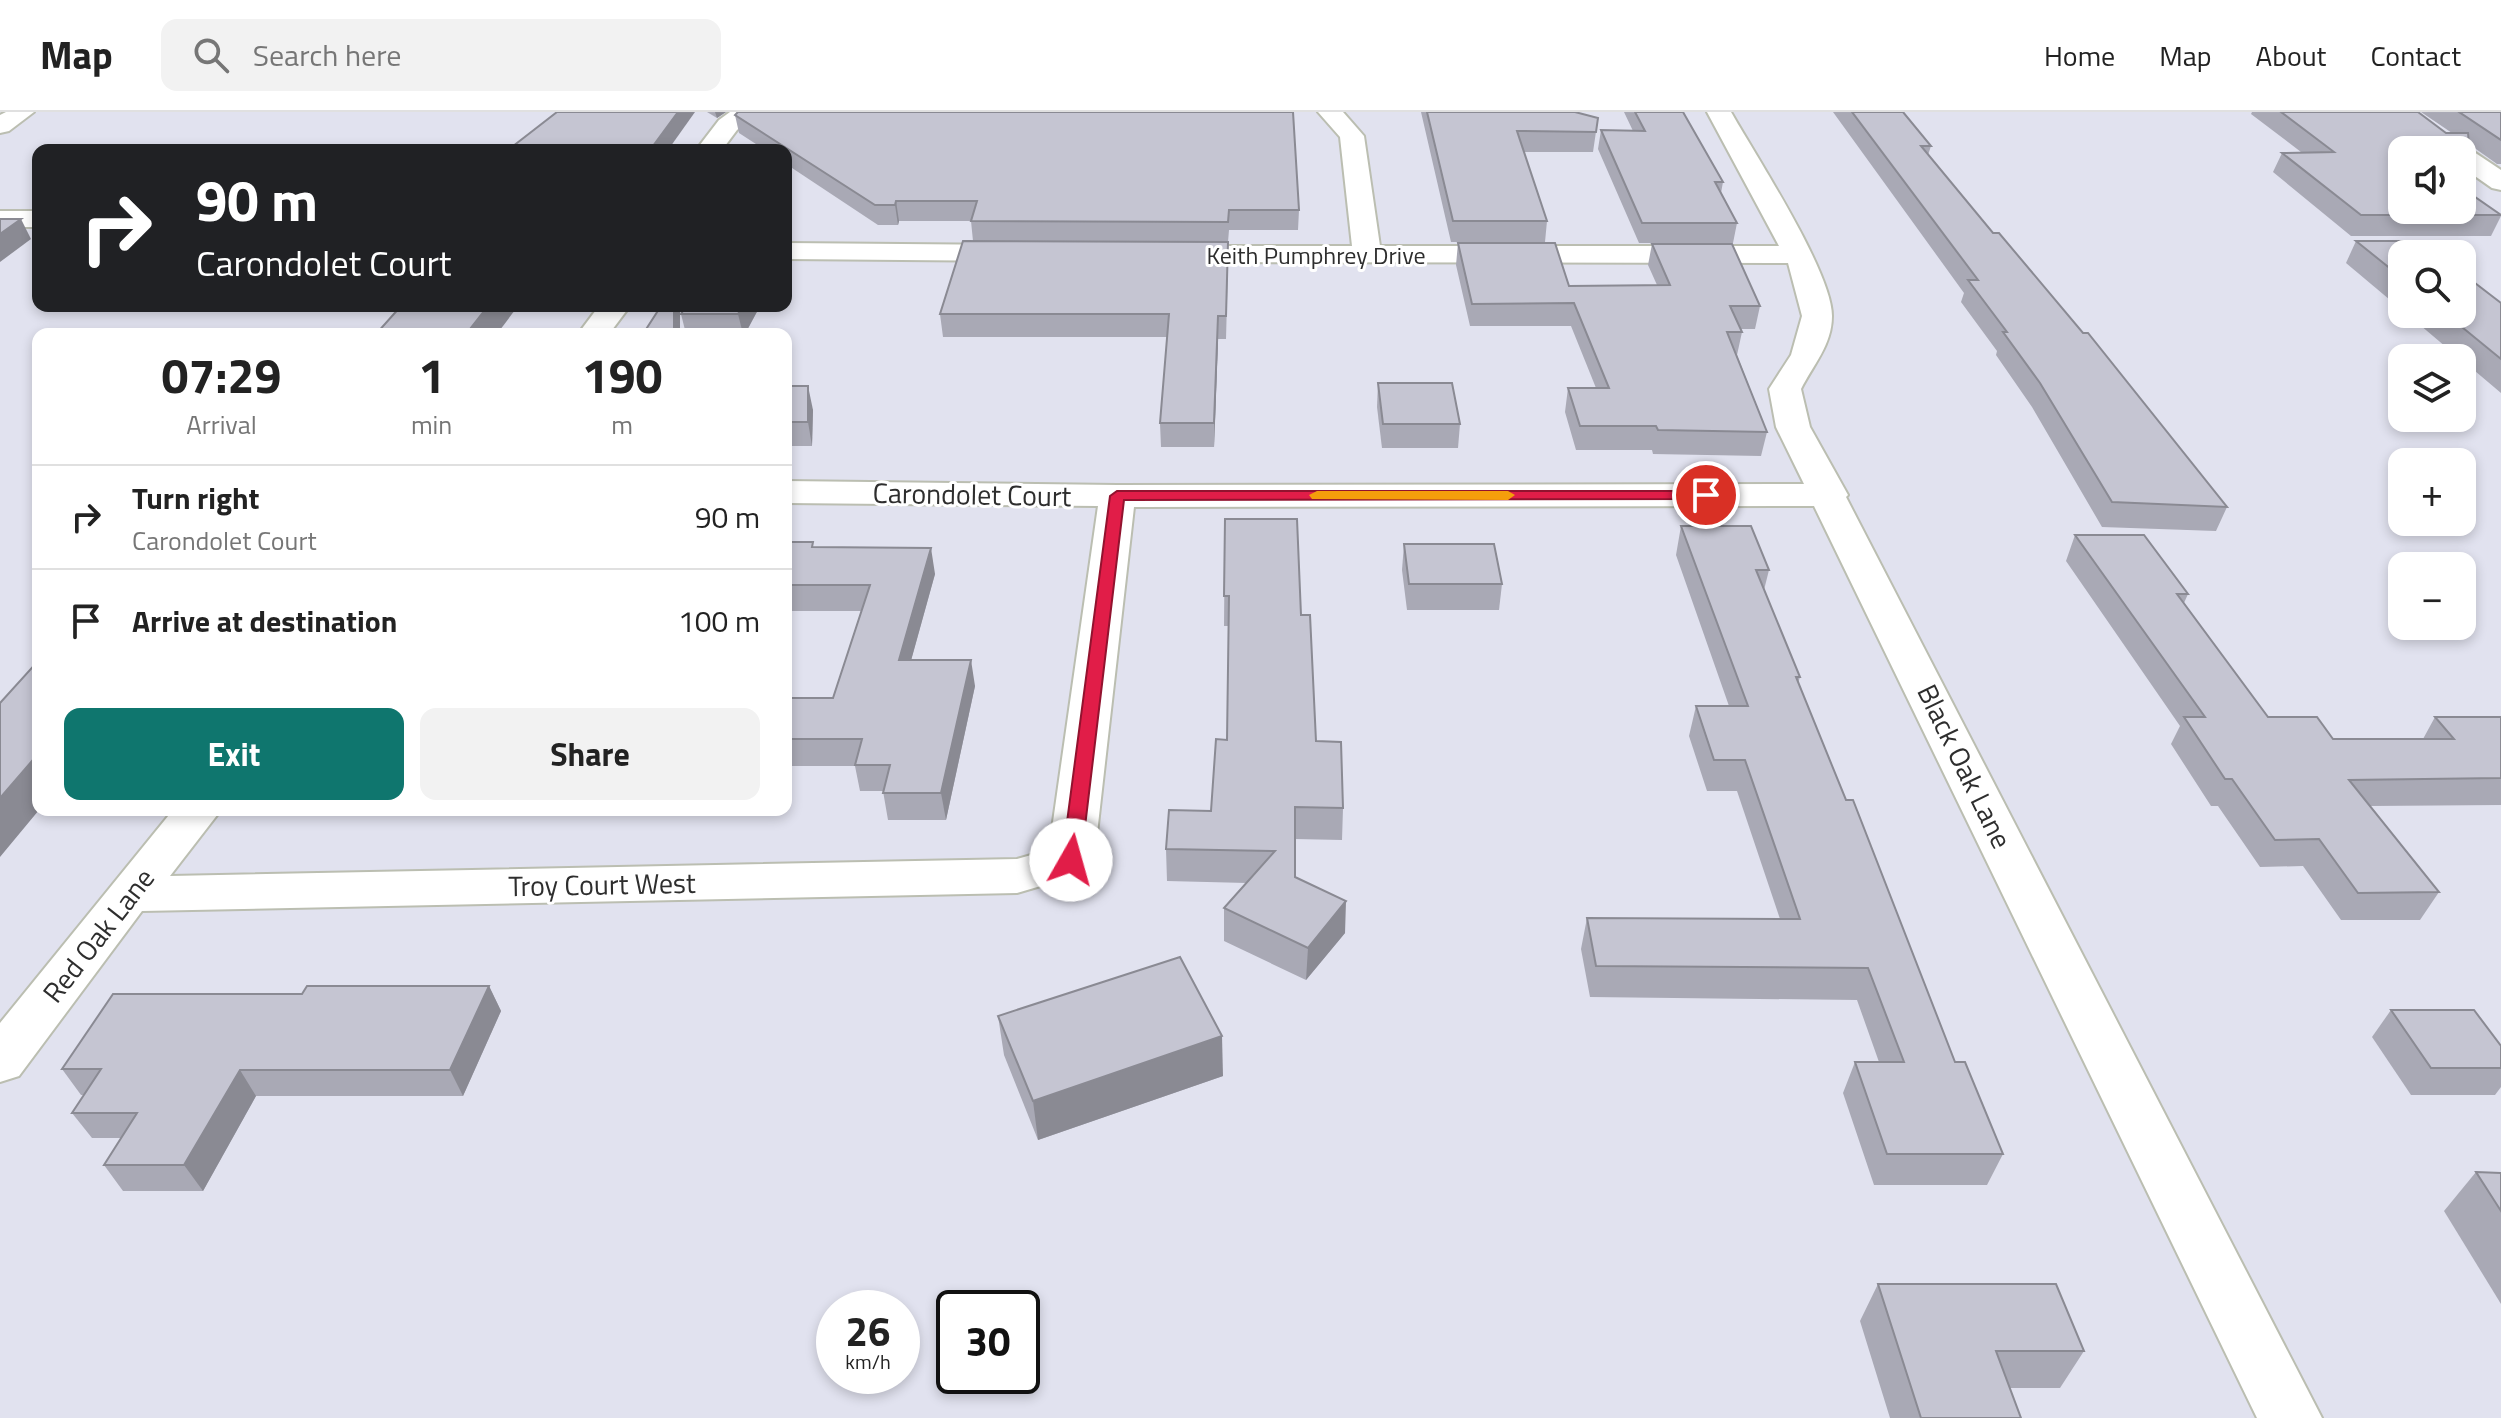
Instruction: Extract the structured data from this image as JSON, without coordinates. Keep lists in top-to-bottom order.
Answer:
{
  "streets": {
    "street": [
      "Keith Pumphrey Drive",
      "Carondolet Court",
      "Black Oak Lane",
      "Troy Court West",
      "Red Oak Lane"
    ]
  },
  "crossings": [
    ["Keith Pumphrey Drive", "Black Oak Lane"],
    ["Carondolet Court", "Black Oak Lane"],
    ["Carondolet Court", "Troy Court West"],
    ["Troy Court West", "Red Oak Lane"]
  ],
  "page": {
    "header": "Map",
    "search": "Search here",
    "nav": [
      "Home",
      "Map",
      "About",
      "Contact"
    ],
    "map_buttons": ["+", "−"],
    "turn": ["90 m", "Carondolet Court"],
    "eta": [
      "07:29",
      "Arrival",
      "1",
      "min",
      "190",
      "m"
    ],
    "list": [
      {
        "name": "Turn right",
        "note": "Carondolet Court",
        "value": "90 m"
      },
      {
        "name": "Arrive at destination",
        "value": "100 m"
      }
    ],
    "buttons": ["Exit", "Share"],
    "speed": "26 km/h",
    "limit": "30"
  }
}
